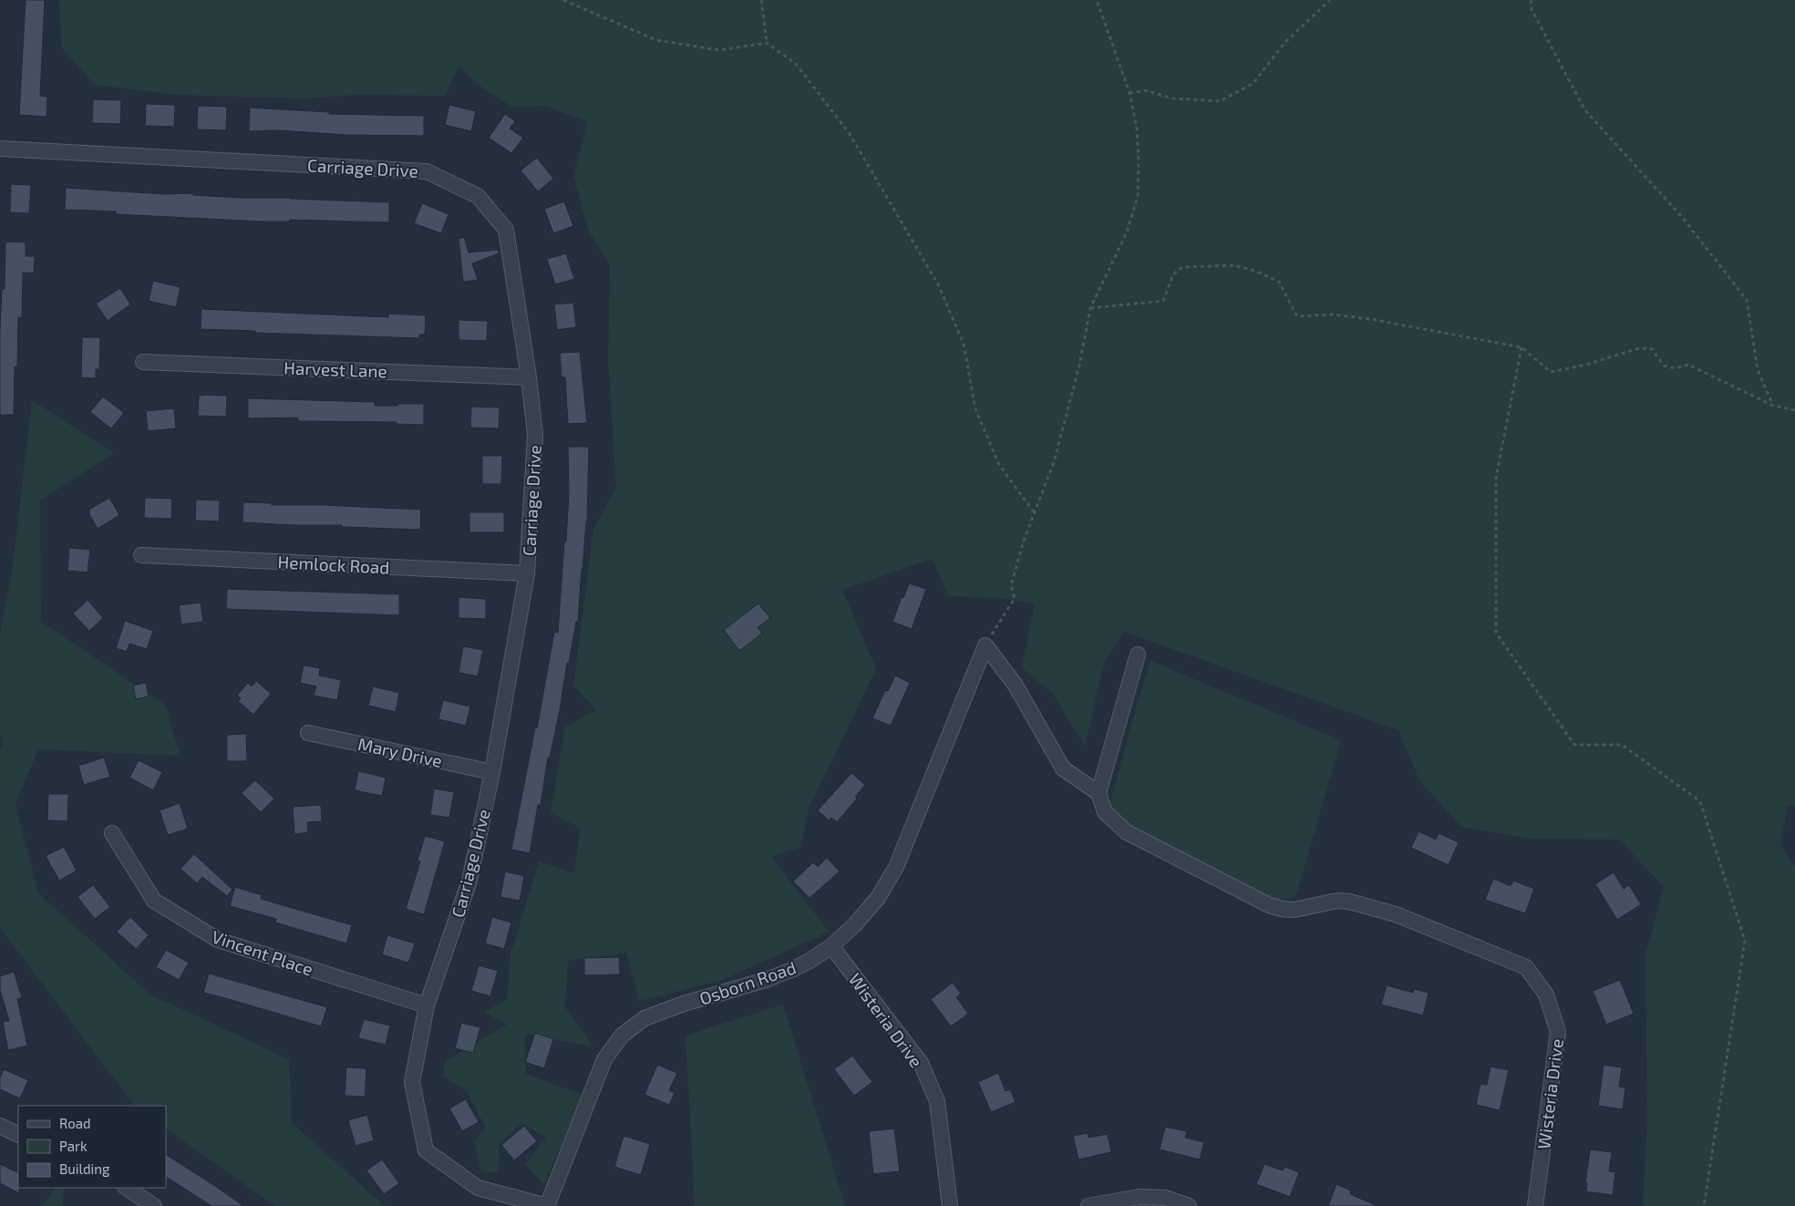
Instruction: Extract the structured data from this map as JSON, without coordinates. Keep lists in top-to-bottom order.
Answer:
{
  "streets": {
    "street": [
      "Carriage Drive",
      "Harvest Lane",
      "Hemlock Road",
      "Mary Drive",
      "Vincent Place",
      "Osborn Road",
      "Wisteria Drive"
    ]
  },
  "crossings": [
    ["Carriage Drive", "Harvest Lane"],
    ["Carriage Drive", "Hemlock Road"],
    ["Carriage Drive", "Mary Drive"],
    ["Carriage Drive", "Vincent Place"],
    ["Carriage Drive", "Osborn Road"],
    ["Osborn Road", "Wisteria Drive"]
  ],
  "legend": ["Road", "Park", "Building"]
}
